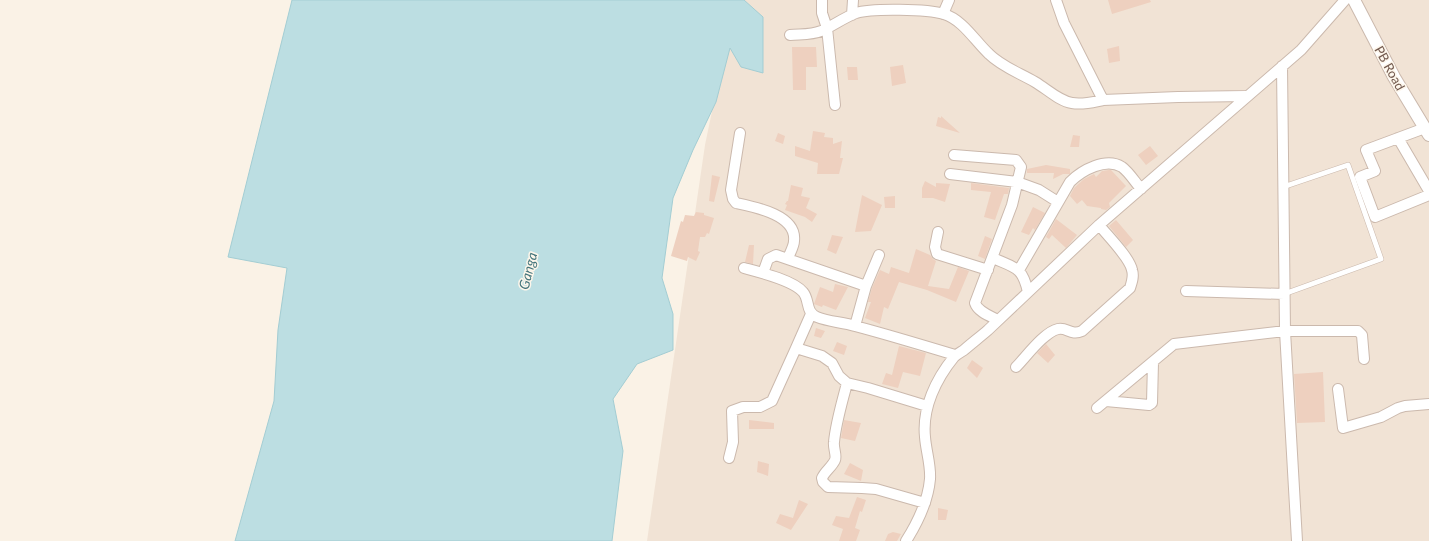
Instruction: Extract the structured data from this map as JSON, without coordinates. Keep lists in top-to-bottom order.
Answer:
{
  "streets": {
    "street": ["PB Road"]
  },
  "water": ["Ganga"]
}
